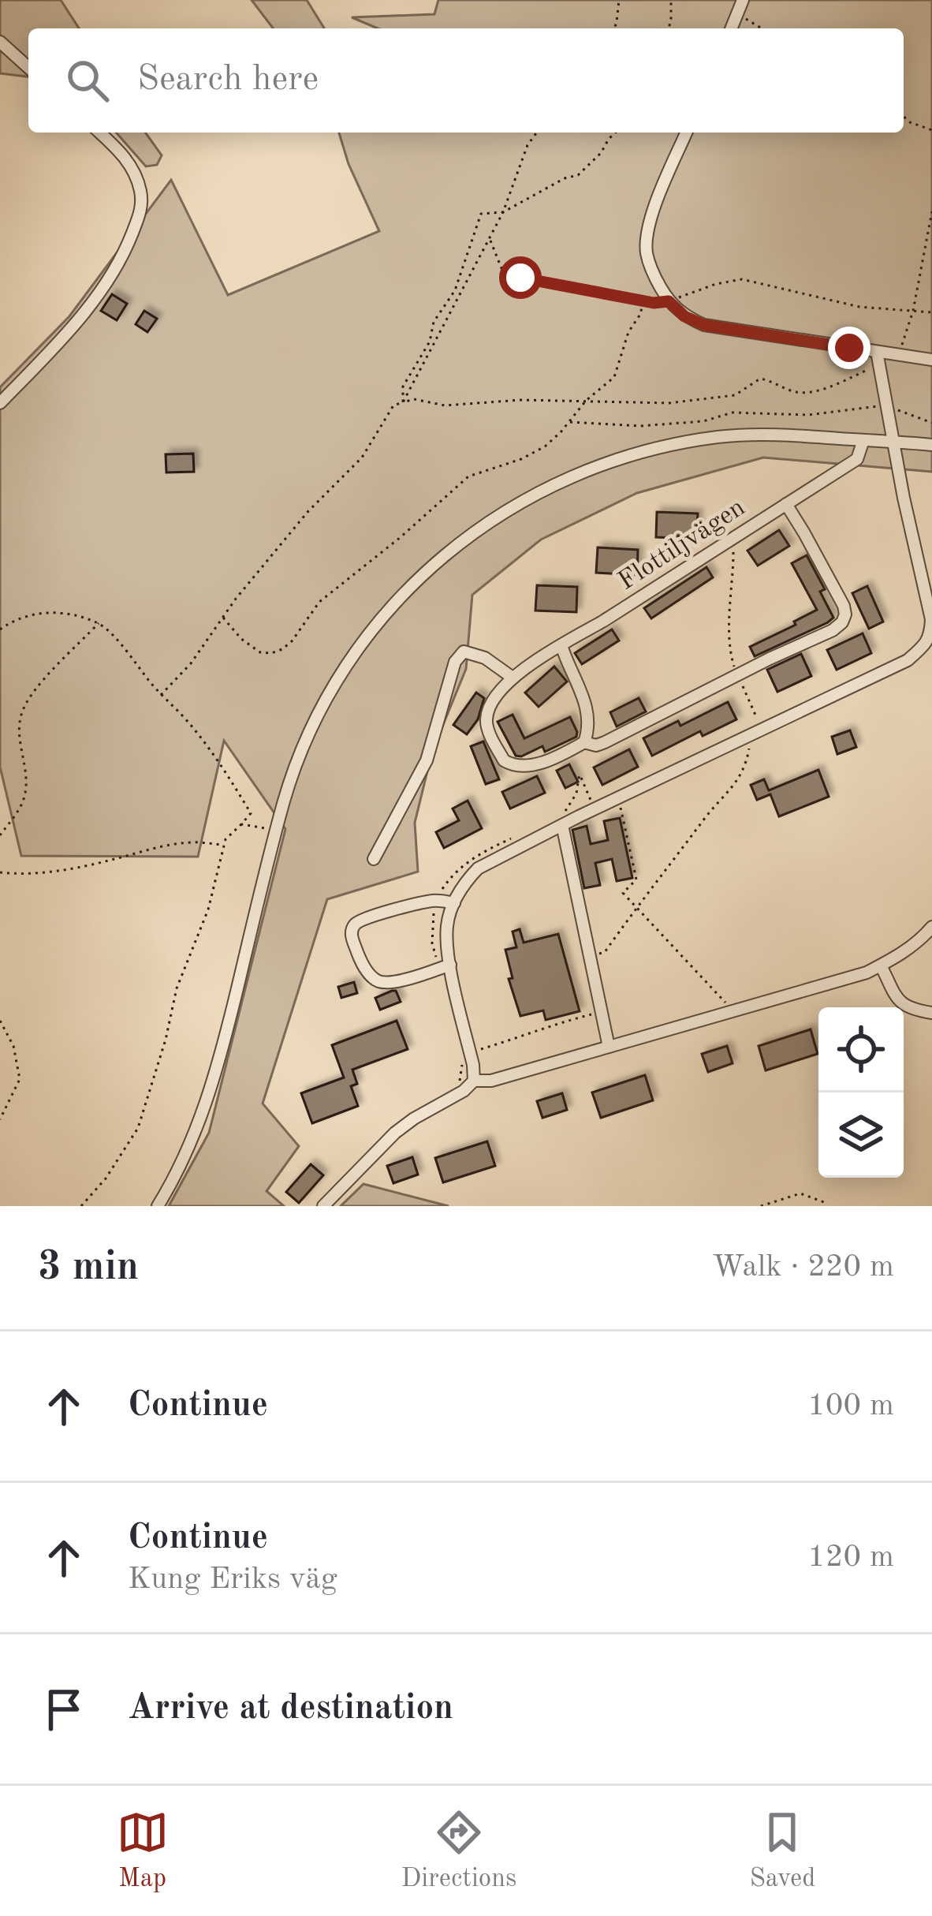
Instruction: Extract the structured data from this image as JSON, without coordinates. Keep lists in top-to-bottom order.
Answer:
{
  "streets": {
    "street": ["Flottiljvägen"]
  },
  "page": {
    "search": "Search here",
    "heading": ["3 min", "Walk · 220 m"],
    "list": [
      ["Continue", "100 m"],
      ["Continue", "Kung Eriks väg", "120 m"],
      "Arrive at destination"
    ],
    "nav": ["Map", "Directions", "Saved"]
  }
}
